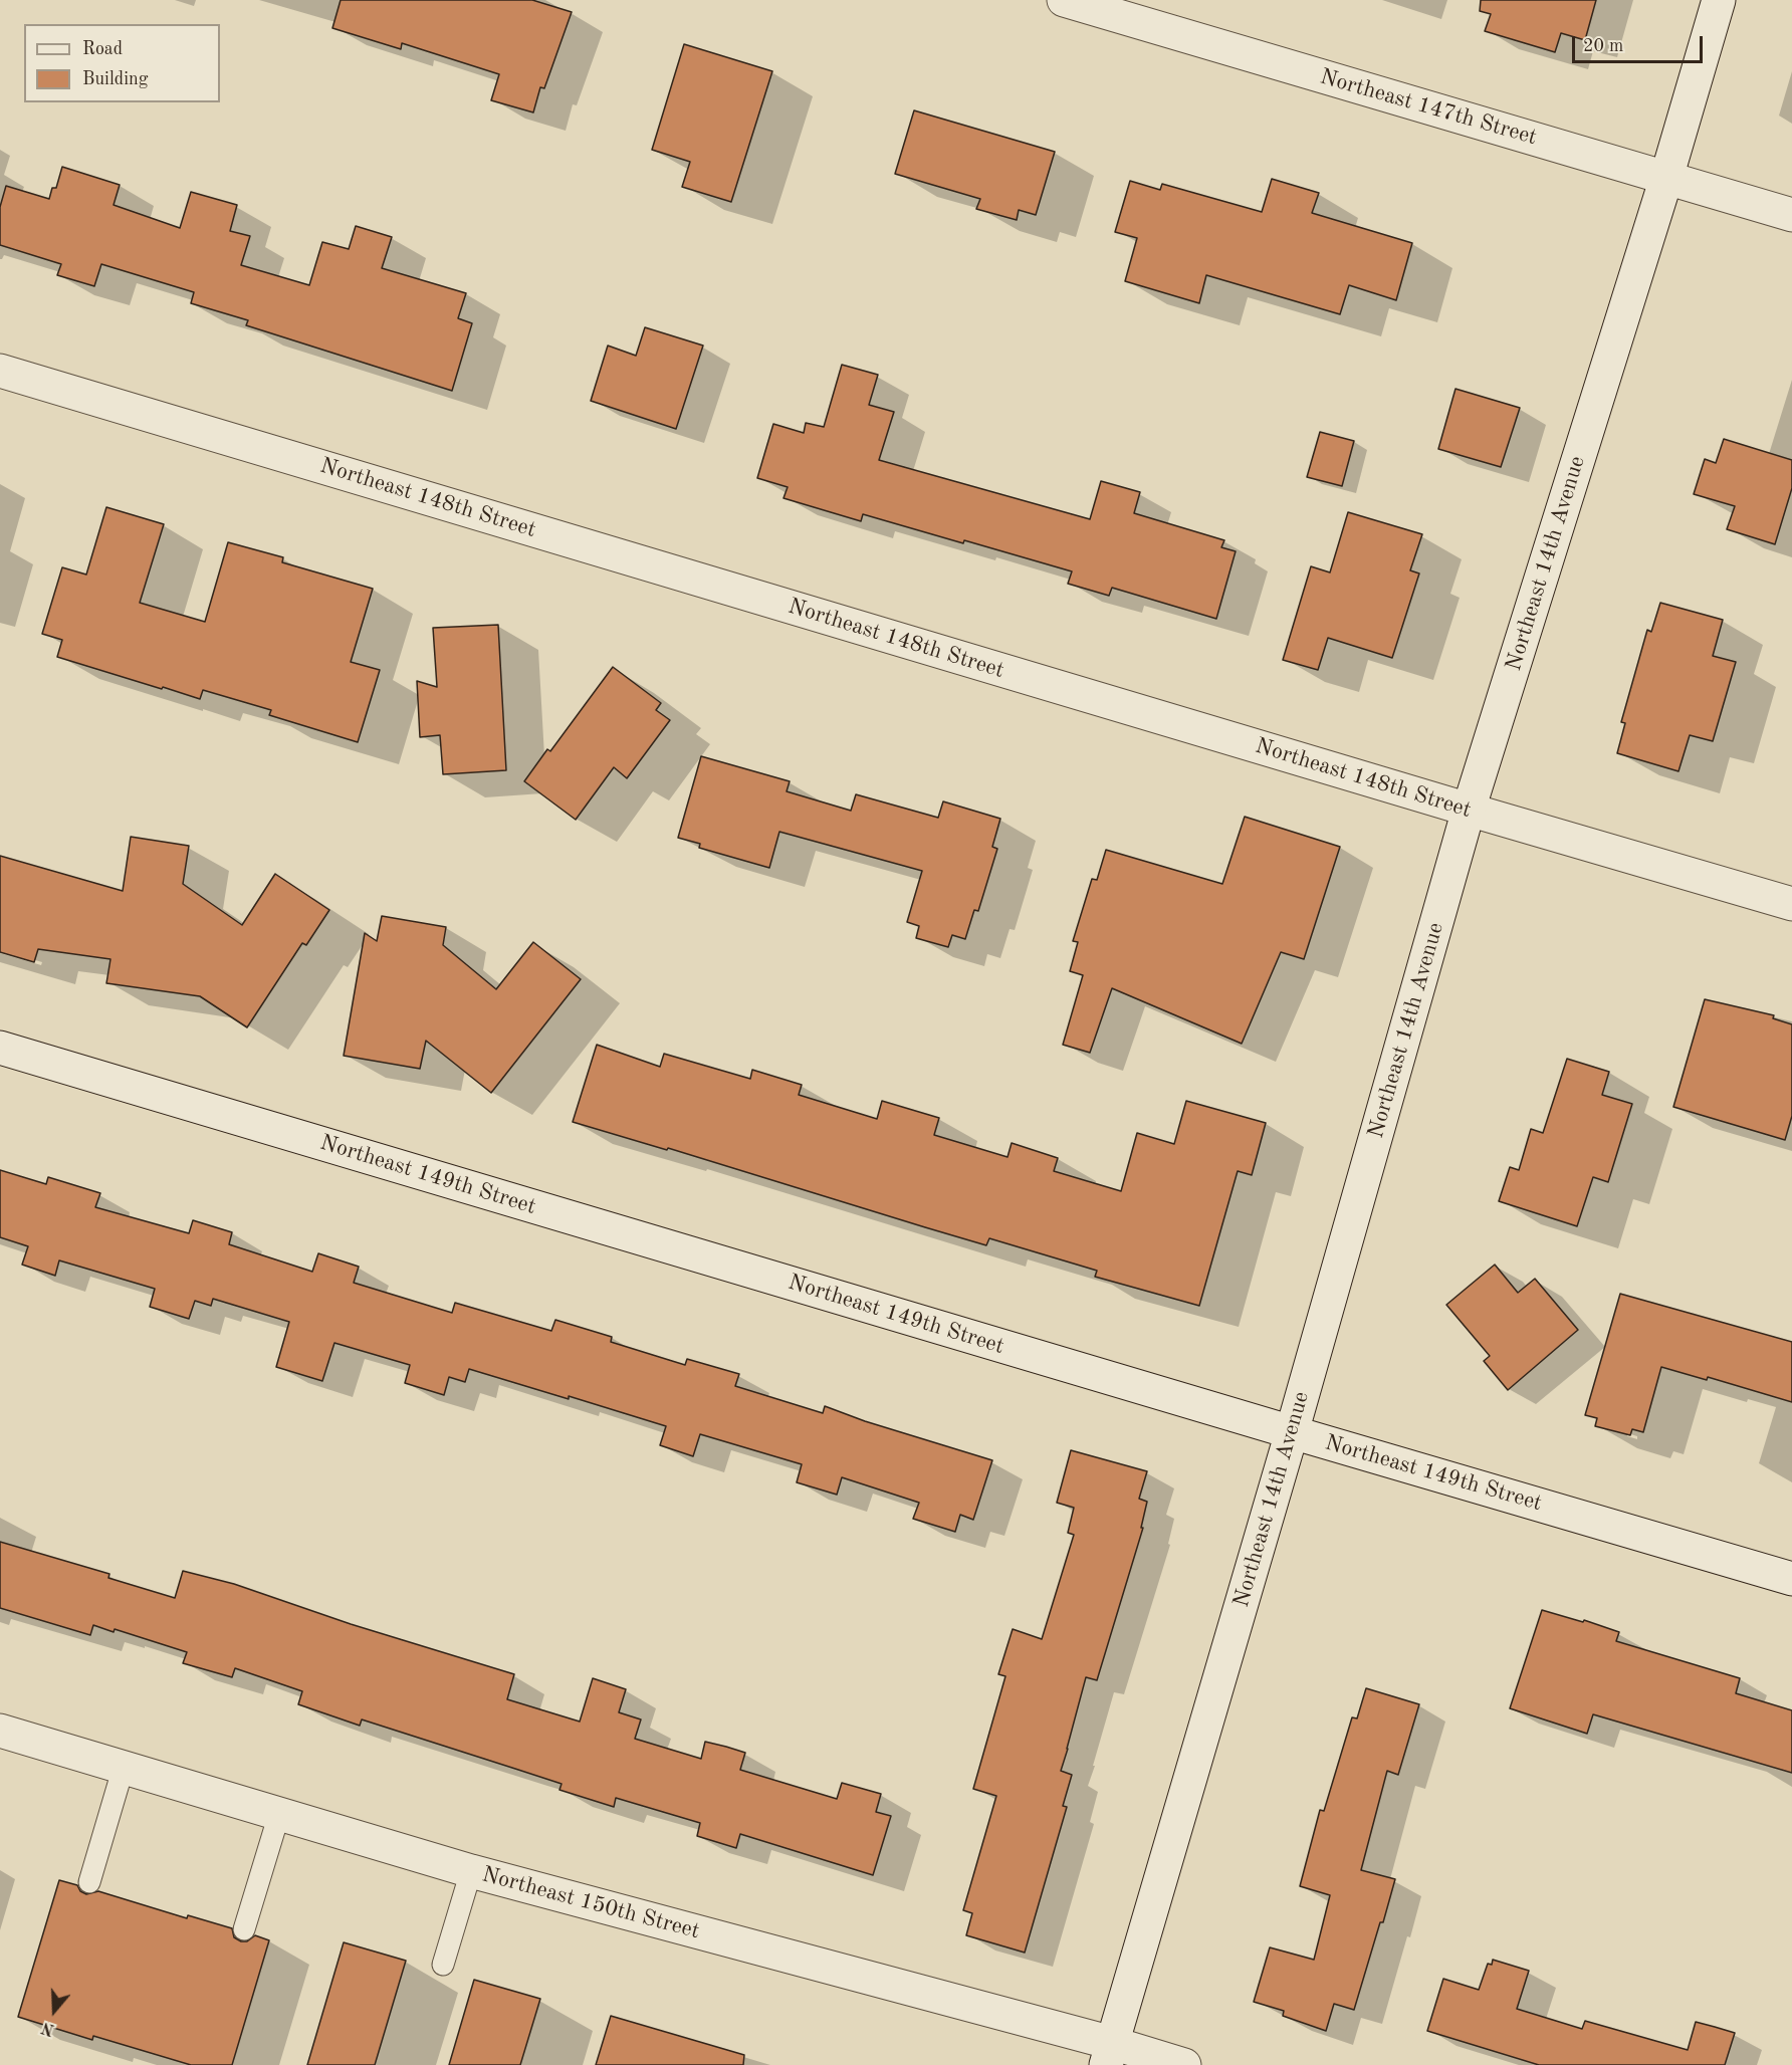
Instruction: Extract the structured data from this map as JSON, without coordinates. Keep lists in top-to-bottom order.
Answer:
{
  "streets": {
    "street": [
      "Northeast 147th Street",
      "Northeast 148th Street",
      "Northeast 14th Avenue",
      "Northeast 149th Street",
      "Northeast 150th Street"
    ]
  },
  "crossings": [
    ["Northeast 147th Street", "Northeast 14th Avenue"],
    ["Northeast 148th Street", "Northeast 14th Avenue"],
    ["Northeast 14th Avenue", "Northeast 149th Street"],
    ["Northeast 14th Avenue", "Northeast 150th Street"]
  ],
  "legend": ["Road", "Building"],
  "scale_bar": "20 m",
  "north": "bottom"
}
